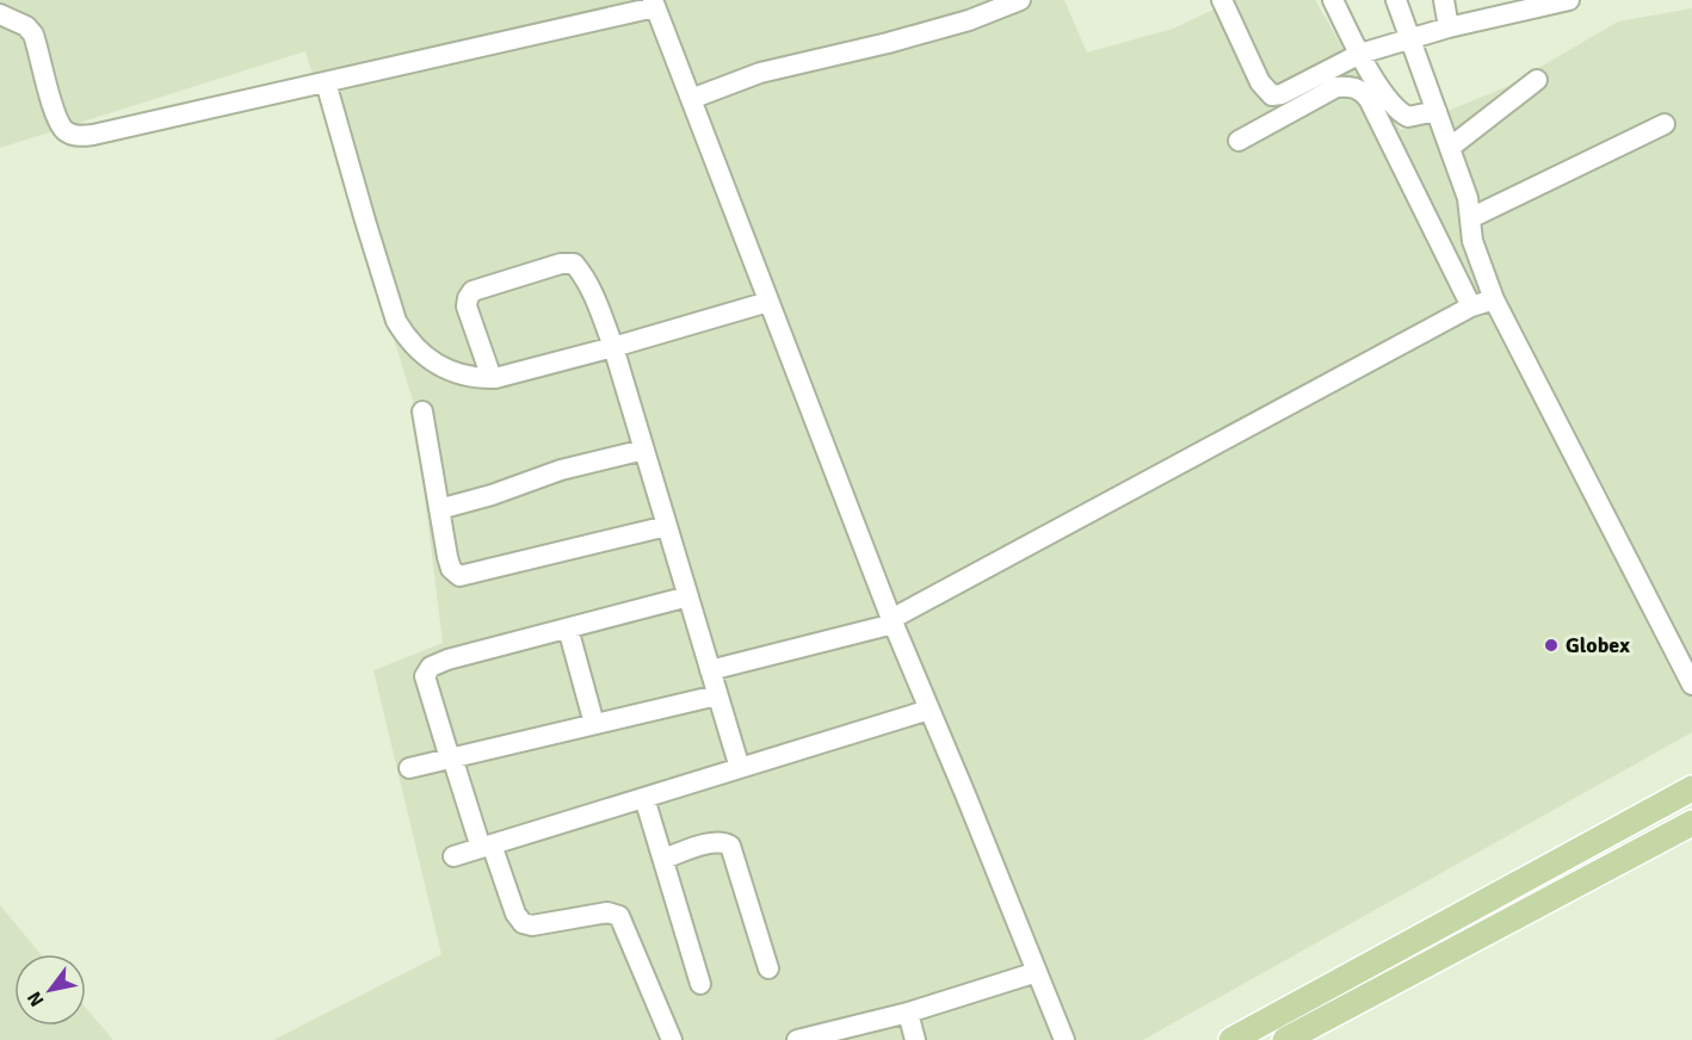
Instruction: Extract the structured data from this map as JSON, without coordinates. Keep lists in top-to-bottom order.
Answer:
{
  "places": ["Globex"],
  "north": "bottom left"
}
